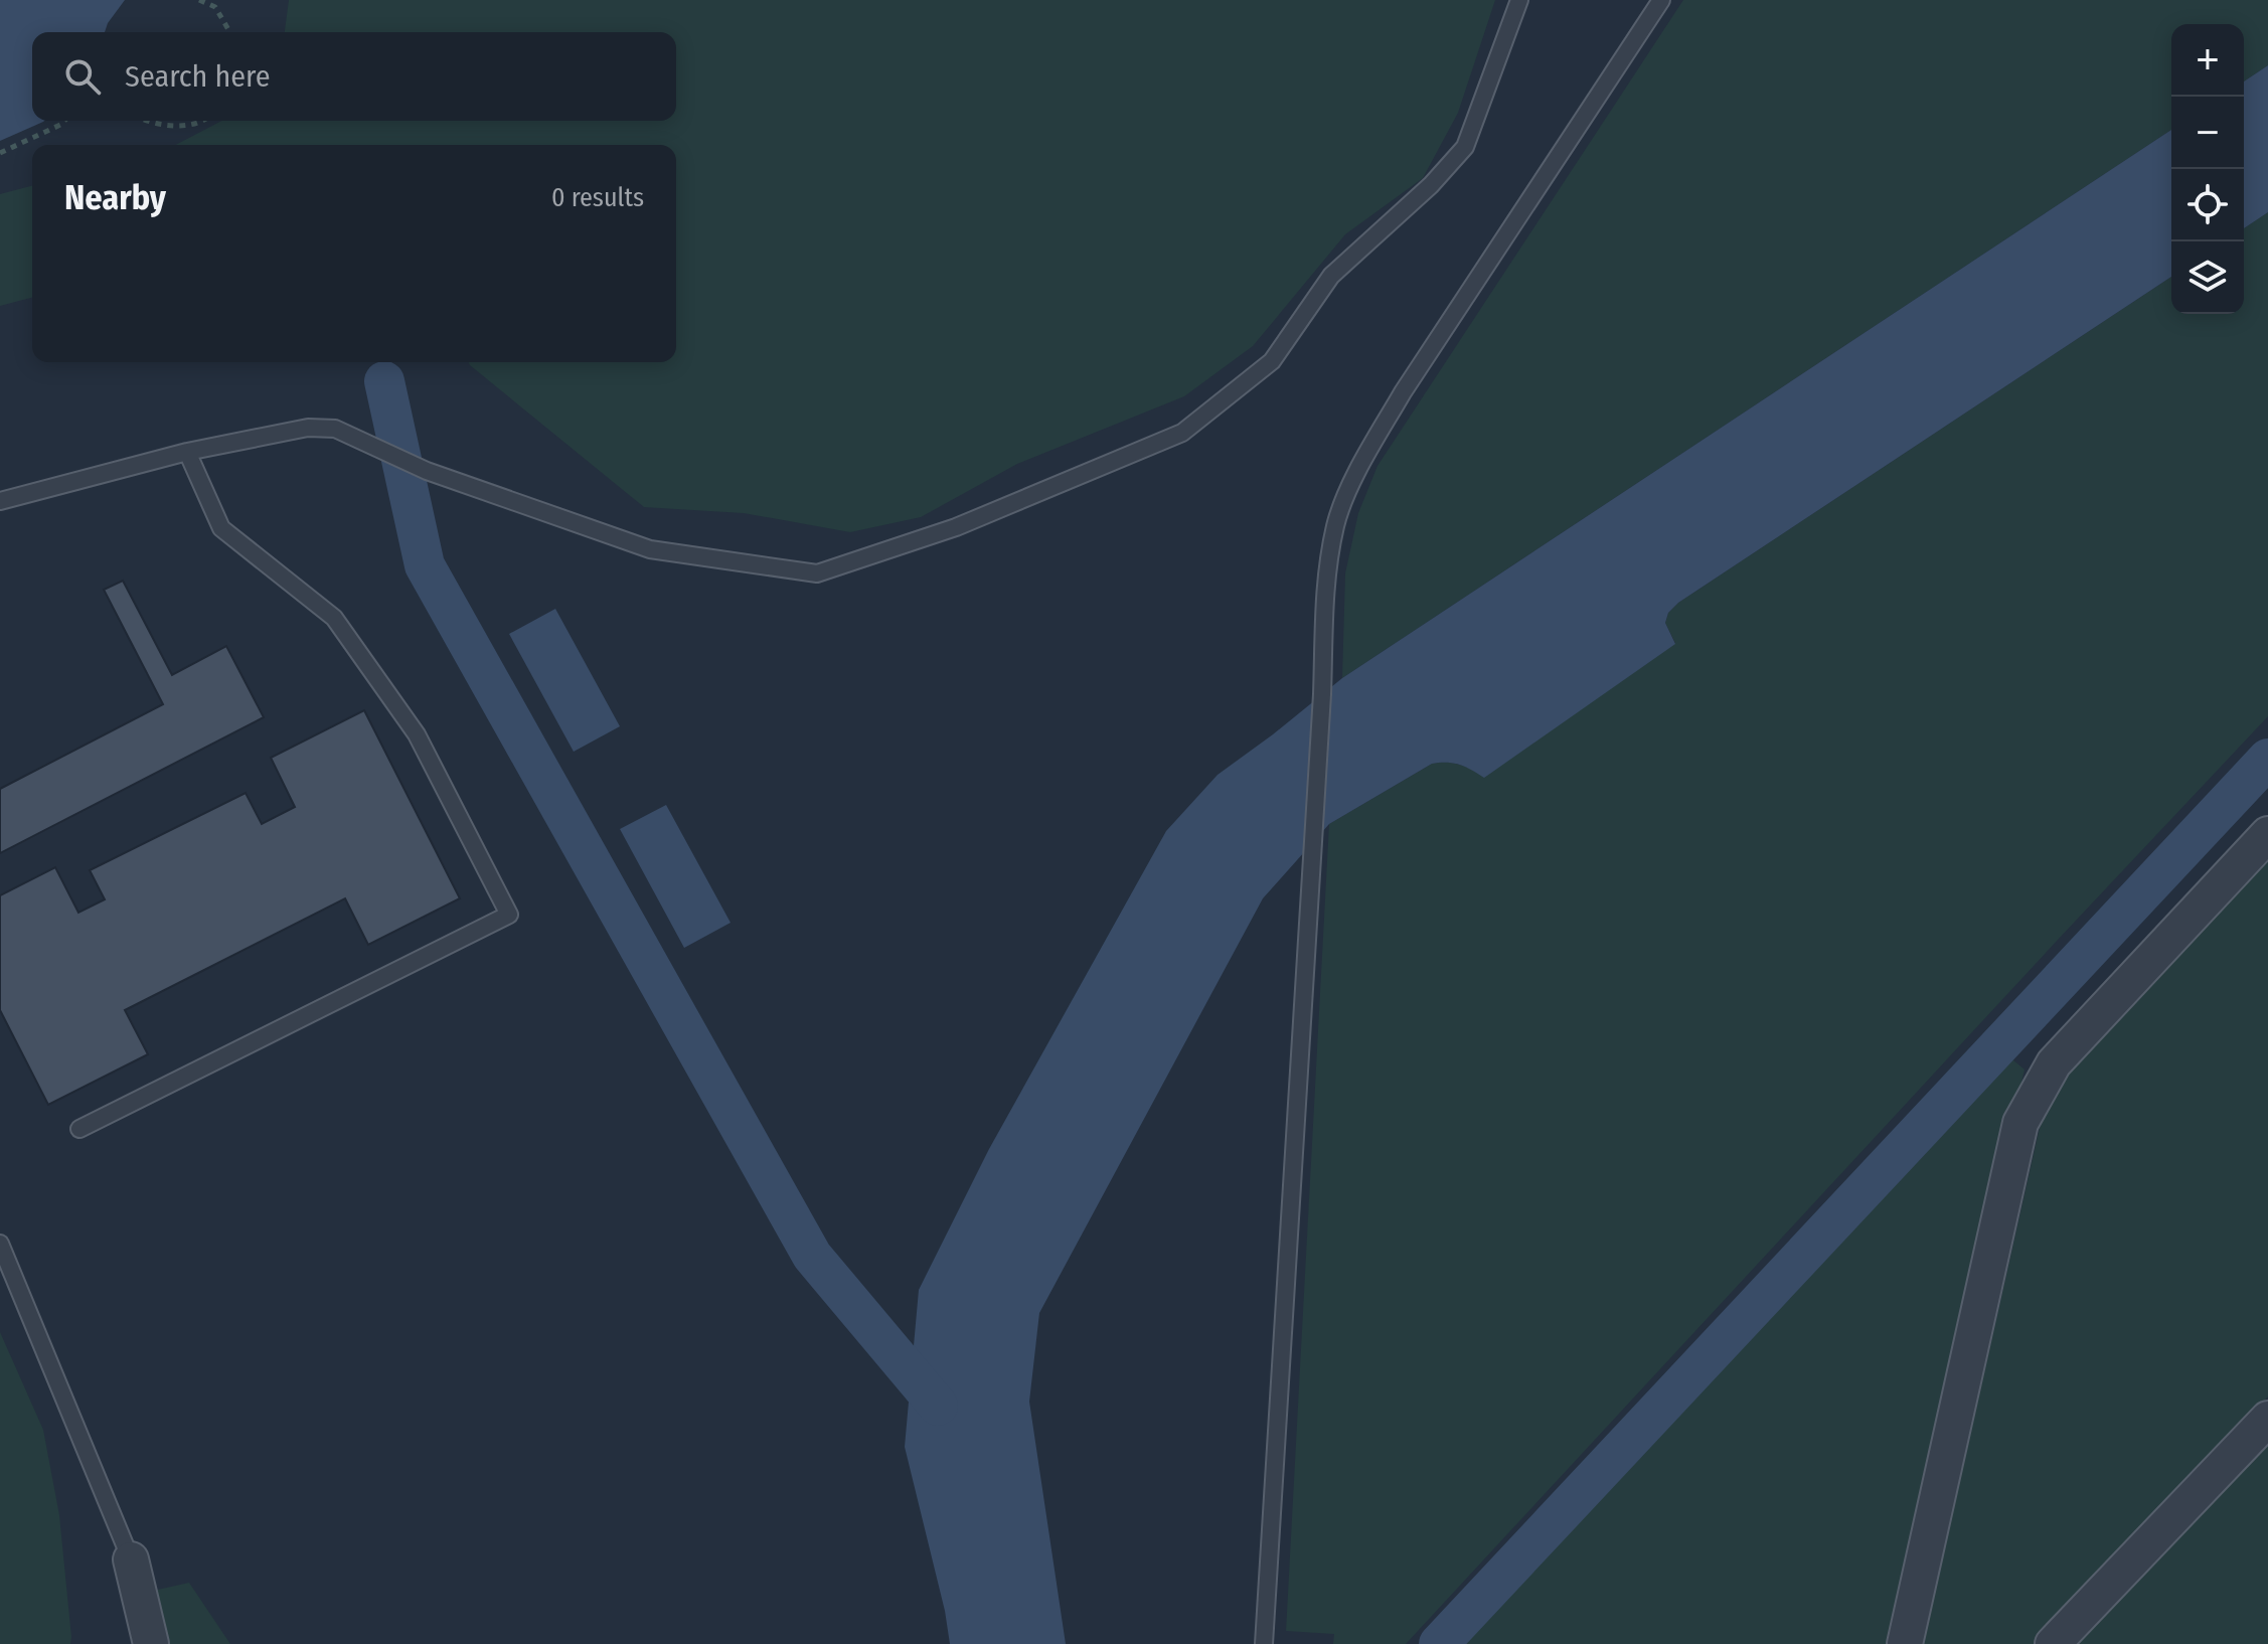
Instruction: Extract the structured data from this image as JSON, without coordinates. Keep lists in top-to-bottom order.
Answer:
{
  "page": {
    "map_buttons": ["+", "−"],
    "search": "Search here",
    "heading": ["Nearby", "0 results"]
  }
}
